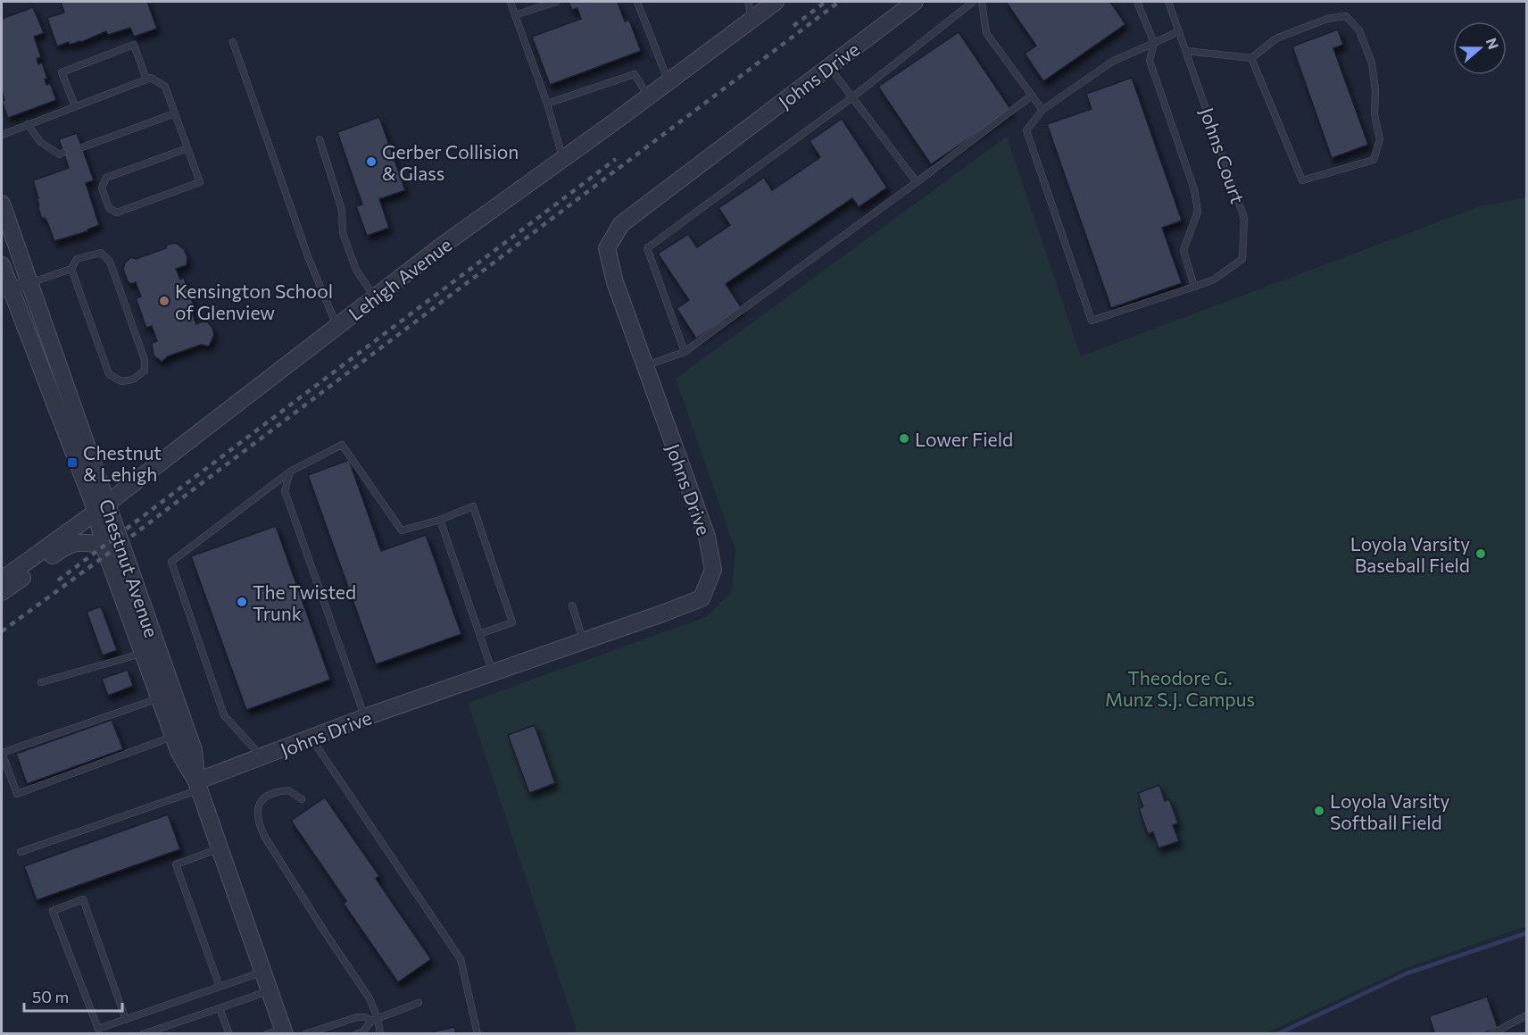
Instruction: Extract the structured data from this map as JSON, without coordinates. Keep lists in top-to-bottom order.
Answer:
{
  "streets": {
    "street": ["Johns Drive", "Lehigh Avenue", "Chestnut Avenue"],
    "lane": ["Johns Court"]
  },
  "crossings": [
    ["Johns Drive", "Chestnut Avenue"],
    ["Lehigh Avenue", "Chestnut Avenue"]
  ],
  "parks": ["Theodore G. Munz S.J. Campus"],
  "places": {
    "other": [
      "Gerber Collision & Glass",
      "Kensington School of Glenview",
      "Lower Field",
      "Loyola Varsity Baseball Field",
      "The Twisted Trunk",
      "Loyola Varsity Softball Field"
    ],
    "transit": ["Chestnut & Lehigh"]
  },
  "scale_bar": "50 m",
  "north": "right"
}
